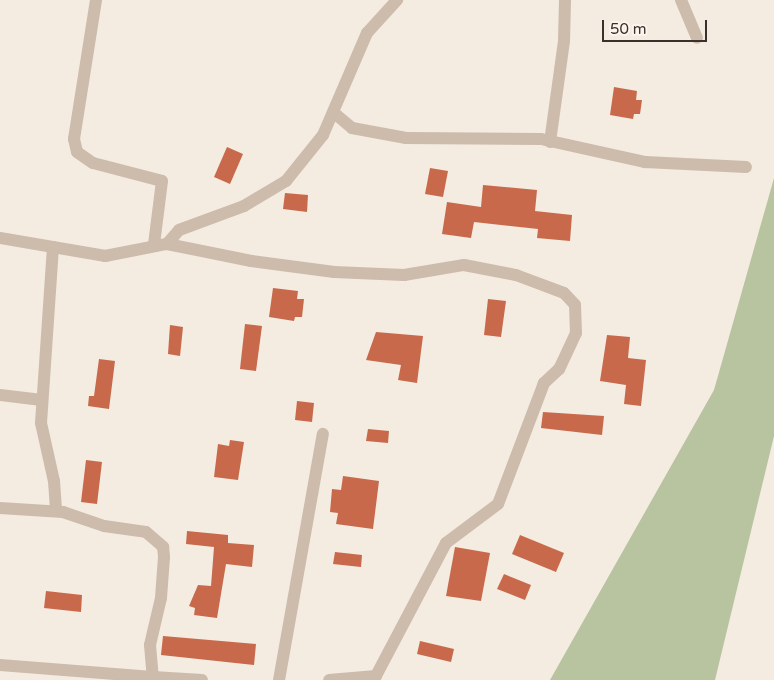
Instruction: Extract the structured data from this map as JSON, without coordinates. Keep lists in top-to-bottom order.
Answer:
{
  "scale_bar": "50 m"
}
